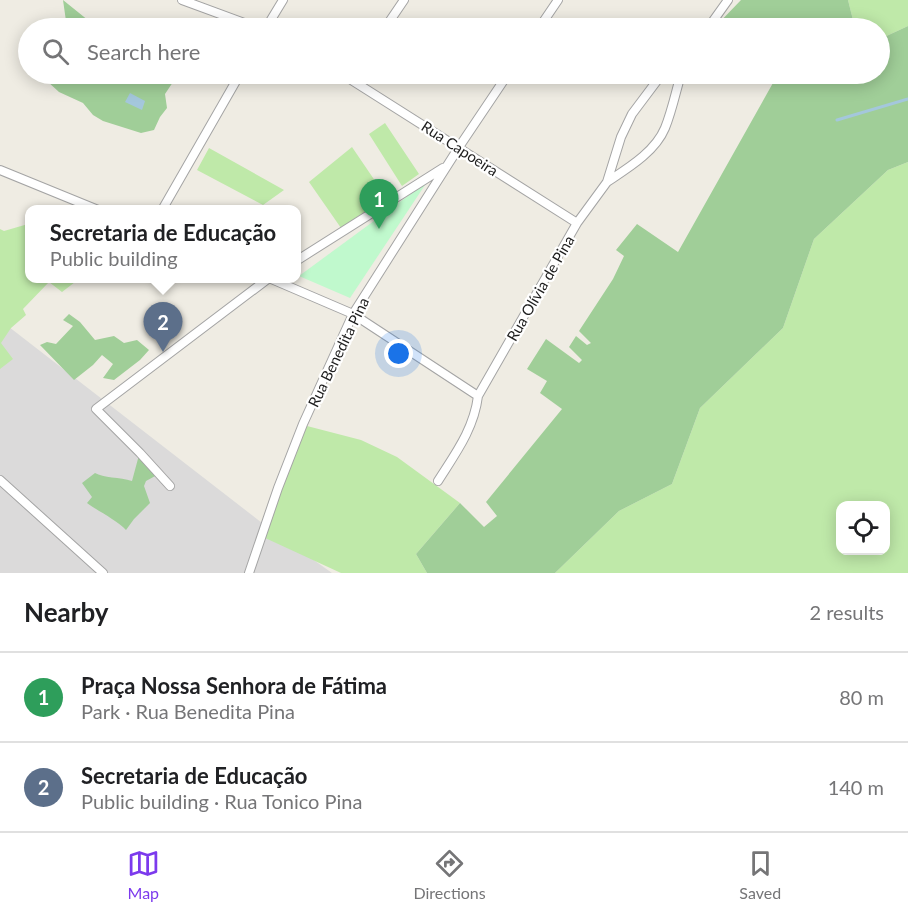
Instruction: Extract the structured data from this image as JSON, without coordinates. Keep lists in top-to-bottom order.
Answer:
{
  "streets": {
    "street": ["Rua Capoeira", "Rua Olívia de Pina", "Rua Benedita Pina"]
  },
  "crossings": [
    ["Rua Capoeira", "Rua Olívia de Pina"],
    ["Rua Capoeira", "Rua Benedita Pina"]
  ],
  "page": {
    "search": "Search here",
    "pins": ["1", "2"],
    "popup": ["Secretaria de Educação", "Public building"],
    "heading": ["Nearby", "2 results"],
    "list": [
      {
        "mark": "1",
        "name": "Praça Nossa Senhora de Fátima",
        "note": "Park · Rua Benedita Pina",
        "value": "80 m"
      },
      {
        "mark": "2",
        "name": "Secretaria de Educação",
        "note": "Public building · Rua Tonico Pina",
        "value": "140 m"
      }
    ],
    "nav": ["Map", "Directions", "Saved"]
  }
}
